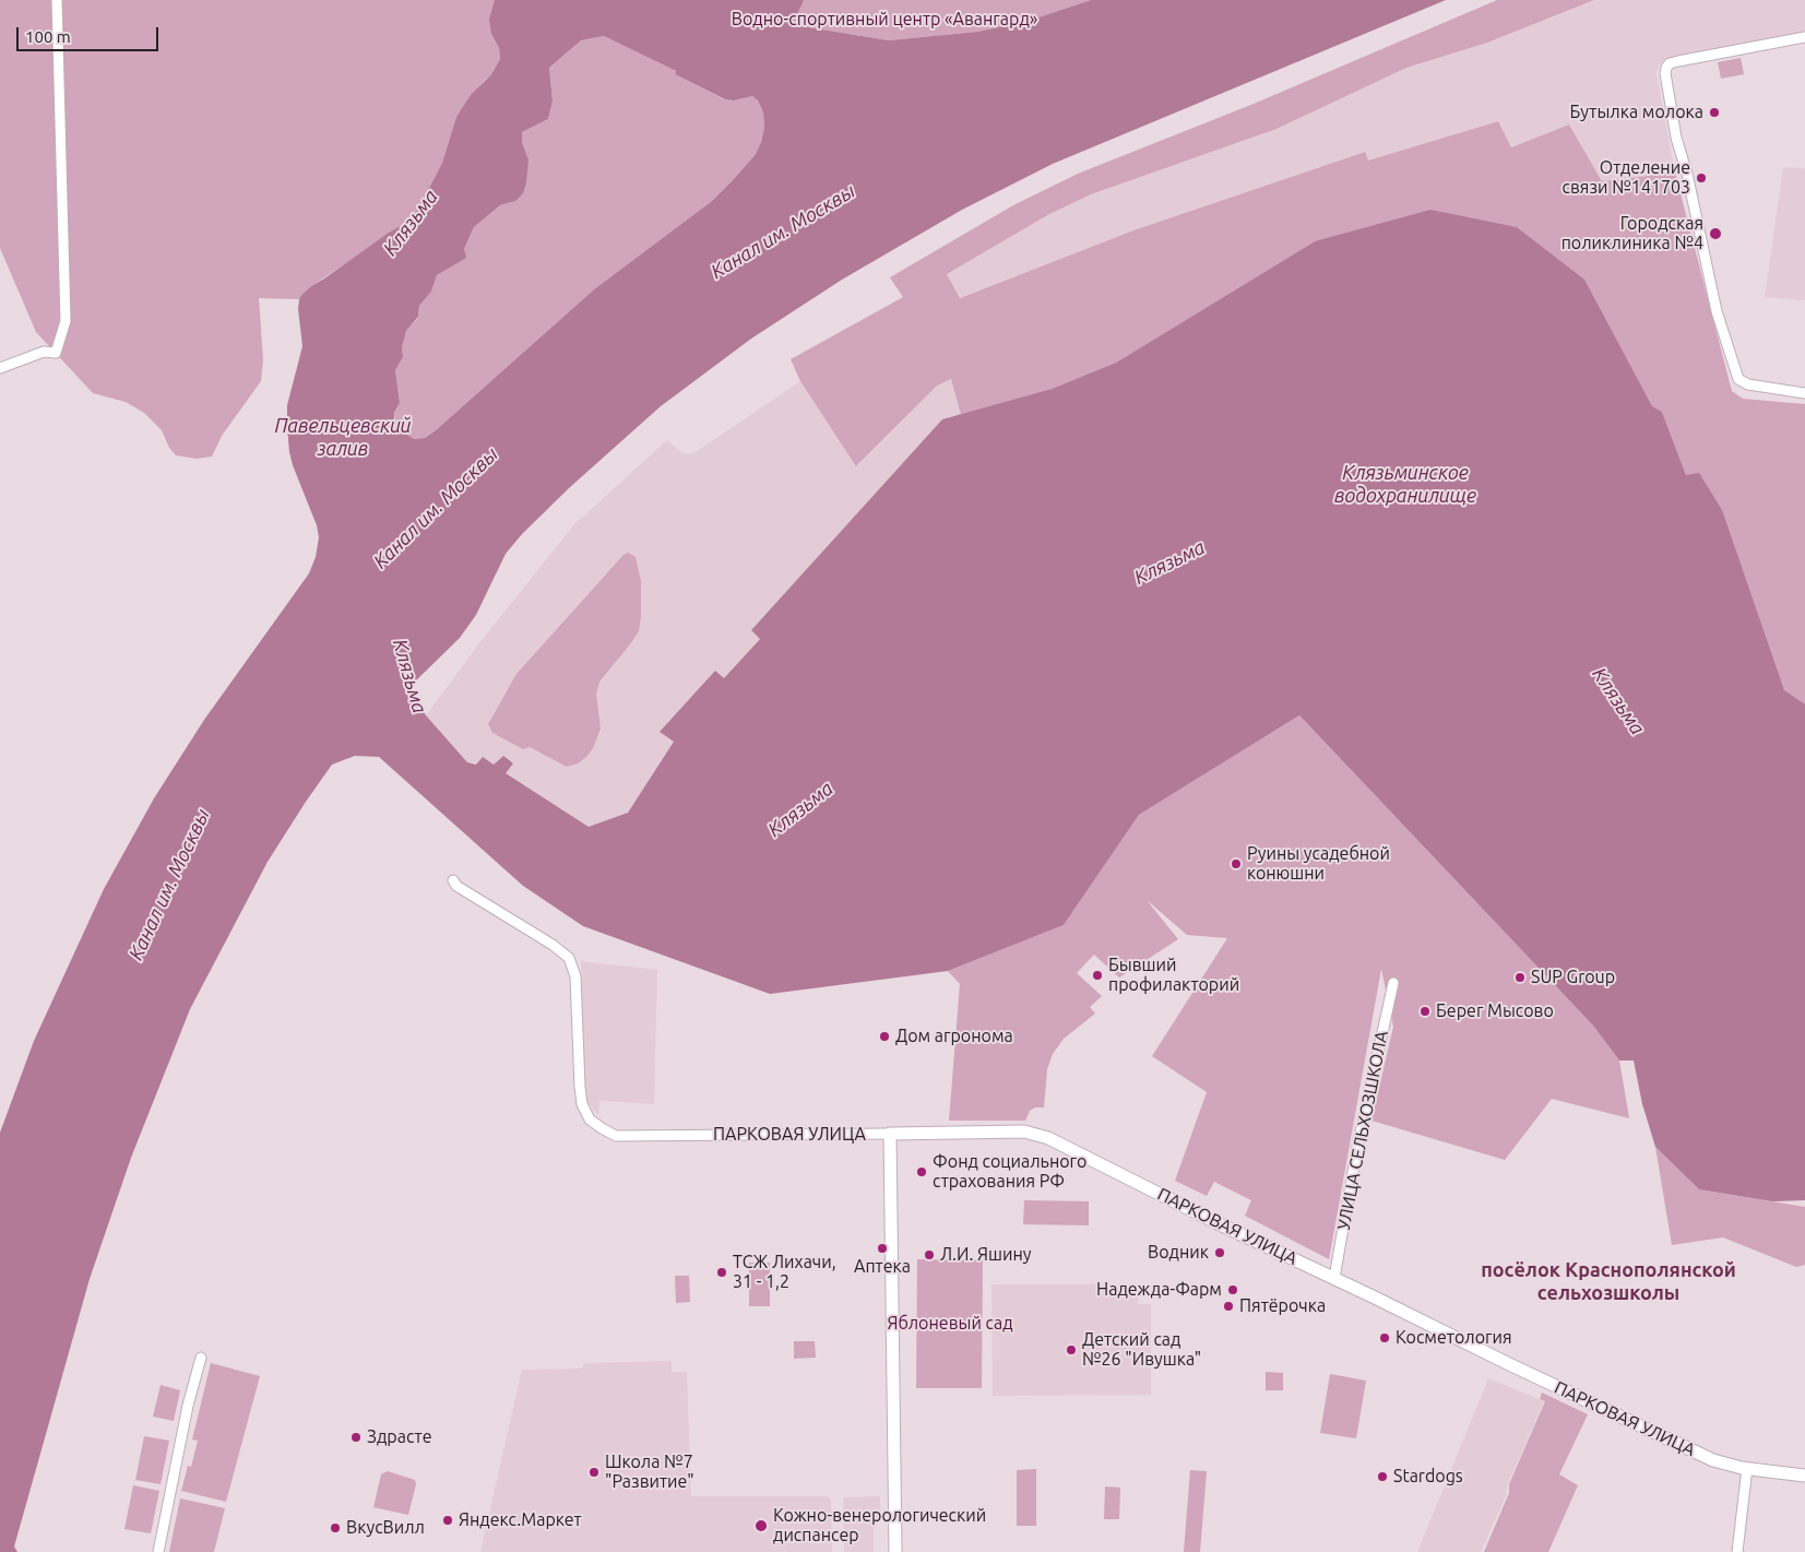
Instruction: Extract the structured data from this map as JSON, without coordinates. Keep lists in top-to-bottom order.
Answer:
{
  "streets": {
    "street": ["УЛИЦА СЕЛЬХОЗШКОЛА", "ПАРКОВАЯ УЛИЦА"]
  },
  "crossings": [
    ["УЛИЦА СЕЛЬХОЗШКОЛА", "ПАРКОВАЯ УЛИЦА"]
  ],
  "districts": ["посёлок Краснополянской сельхозшколы"],
  "water": [
    "Клязьма",
    "Канал им. Москвы",
    "Павельцевский залив",
    "Клязьминское водохранилище"
  ],
  "parks": ["Водно-спортивный центр «Авангард»", "Яблоневый сад"],
  "places": [
    "Бутылка молока",
    "Отделение связи №141703",
    "Городская поликлиника №4",
    "Руины усадебной конюшни",
    "Бывший профилакторий",
    "SUP Group",
    "Берег Мысово",
    "Дом агронома",
    "Фонд социального страхования РФ",
    "Аптека",
    "Водник",
    "Л.И. Яшину",
    "ТСЖ Лихачи, 31 - 1,2",
    "Надежда-Фарм",
    "Пятёрочка",
    "Косметология",
    "Детский сад №26 \"Ивушка\"",
    "Здрасте",
    "Школа №7 \"Развитие\"",
    "Stardogs",
    "Яндекс.Маркет",
    "Кожно-венерологический диспансер",
    "ВкусВилл"
  ],
  "scale_bar": "100 m"
}
